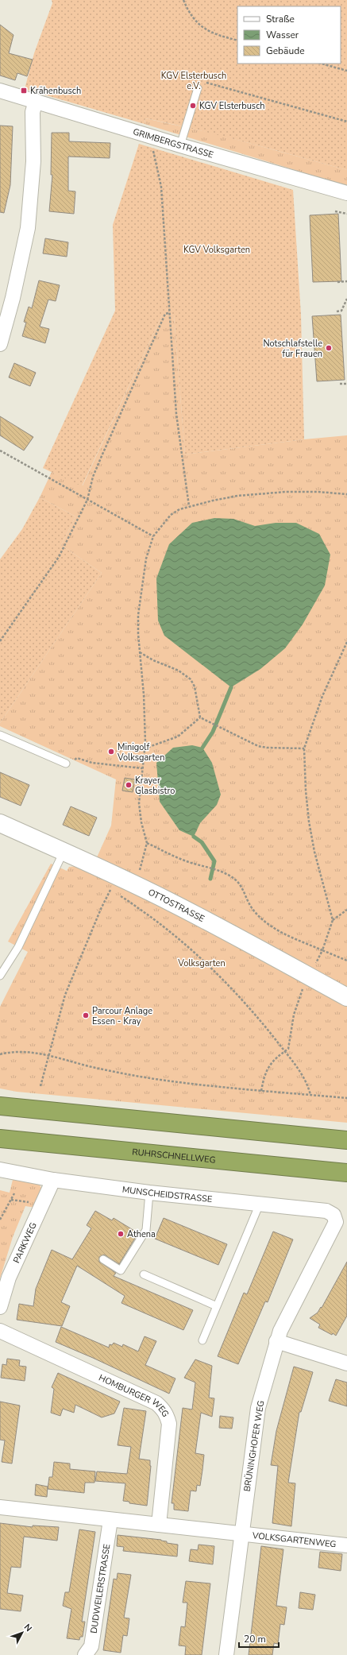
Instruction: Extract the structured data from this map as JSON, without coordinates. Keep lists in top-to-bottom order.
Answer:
{
  "streets": {
    "highway": ["RUHRSCHNELLWEG"],
    "street": [
      "GRIMBERGSTRASSE",
      "OTTOSTRASSE",
      "MUNSCHEIDSTRASSE",
      "PARKWEG",
      "HOMBURGER WEG",
      "BRÜNINGHOFER WEG",
      "VOLKSGARTENWEG",
      "DUDWEILERSTRASSE"
    ]
  },
  "crossings": [
    ["MUNSCHEIDSTRASSE", "PARKWEG"],
    ["MUNSCHEIDSTRASSE", "BRÜNINGHOFER WEG"],
    ["BRÜNINGHOFER WEG", "VOLKSGARTENWEG"]
  ],
  "parks": ["KGV Elsterbusch e.V.", "KGV Volksgarten", "Volksgarten"],
  "places": {
    "transit": ["Krähenbusch"],
    "other": [
      "KGV Elsterbusch",
      "Notschlafstelle für Frauen",
      "Minigolf Volksgarten",
      "Krayer Glasbistro",
      "Parcour Anlage Essen - Kray",
      "Athena"
    ]
  },
  "legend": ["Straße", "Wasser", "Gebäude"],
  "scale_bar": "20 m",
  "north": "top right"
}
